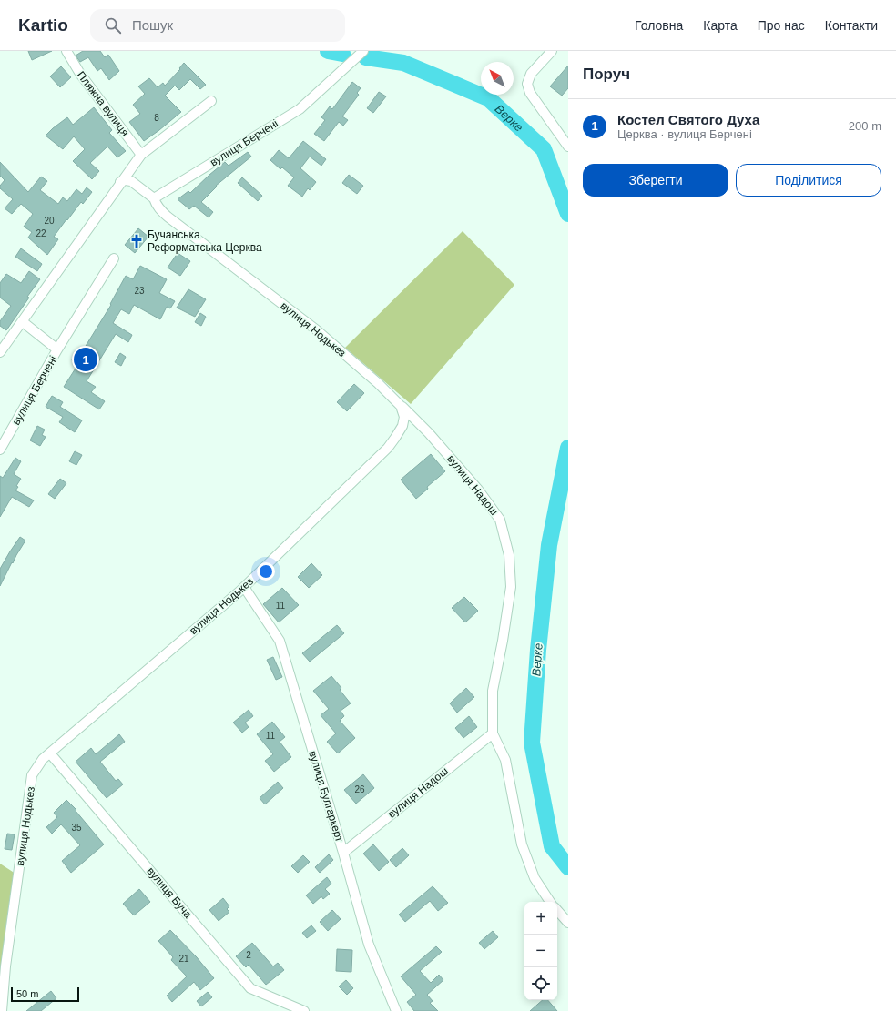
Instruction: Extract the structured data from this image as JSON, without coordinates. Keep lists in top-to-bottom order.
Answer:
{
  "streets": {
    "street": [
      "Пляжна вулиця",
      "вулиця Берчені",
      "вулиця Нодькез",
      "вулиця Надош",
      "вулиця Булгаркерт",
      "вулиця Буча"
    ]
  },
  "crossings": [
    ["вулиця Берчені", "вулиця Нодькез"],
    ["вулиця Нодькез", "вулиця Надош"],
    ["вулиця Нодькез", "вулиця Булгаркерт"],
    ["вулиця Нодькез", "вулиця Буча"],
    ["вулиця Надош", "вулиця Булгаркерт"]
  ],
  "water": ["Верке"],
  "places": {
    "church": ["Бучанська Реформатська Церква"]
  },
  "house_numbers": [
    "8",
    "20",
    "22",
    "23",
    "11",
    "11",
    "26",
    "35",
    "2",
    "21"
  ],
  "scale_bar": "50 m",
  "north": "top left",
  "page": {
    "header": "Kartio",
    "search": "Пошук",
    "nav": [
      "Головна",
      "Карта",
      "Про нас",
      "Контакти"
    ],
    "heading": "Поруч",
    "list": [
      {
        "mark": "1",
        "name": "Костел Святого Духа",
        "note": "Церква · вулиця Берчені",
        "value": "200 m"
      }
    ],
    "buttons": ["Зберегти", "Поділитися"],
    "pins": "1",
    "map_buttons": ["+", "−"],
    "scale": "50 m"
  }
}
